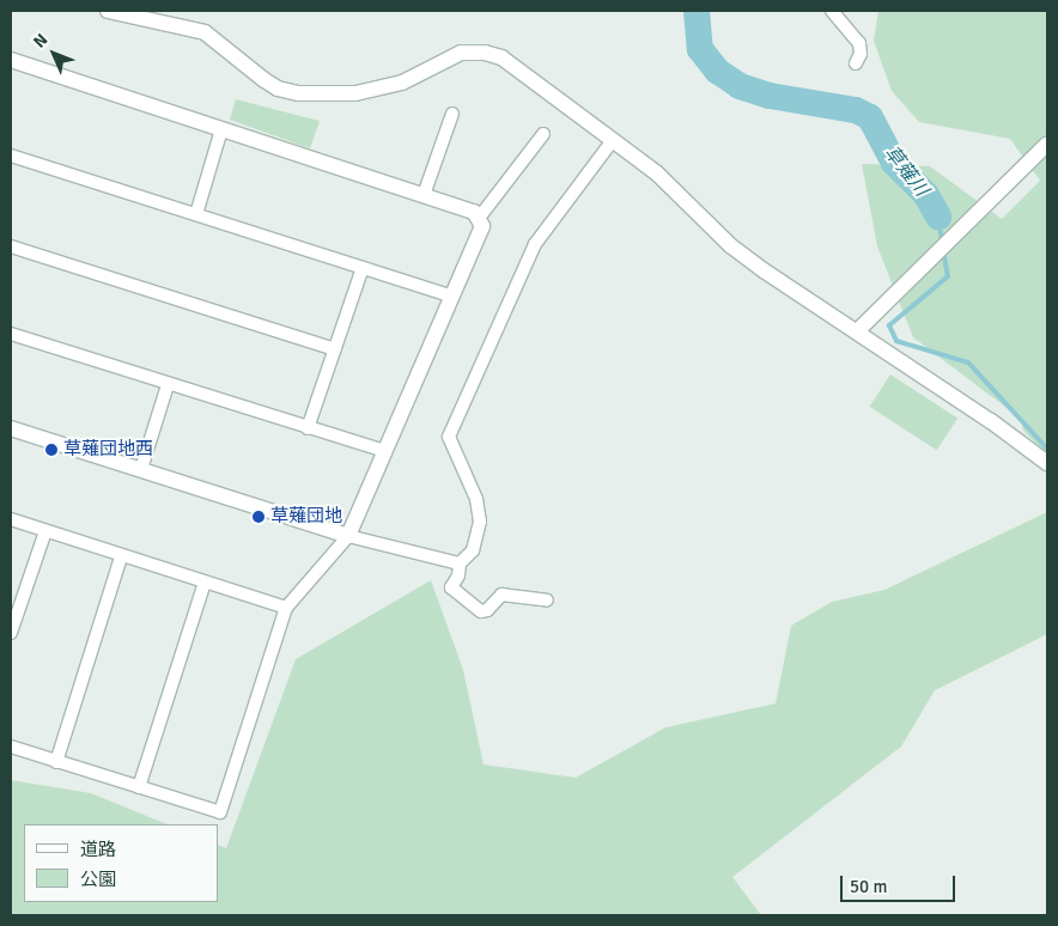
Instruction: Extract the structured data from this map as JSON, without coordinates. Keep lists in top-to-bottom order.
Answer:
{
  "water": ["草薙川"],
  "places": ["草薙団地西", "草薙団地"],
  "legend": ["道路", "公園"],
  "scale_bar": "50 m",
  "north": "top left"
}
